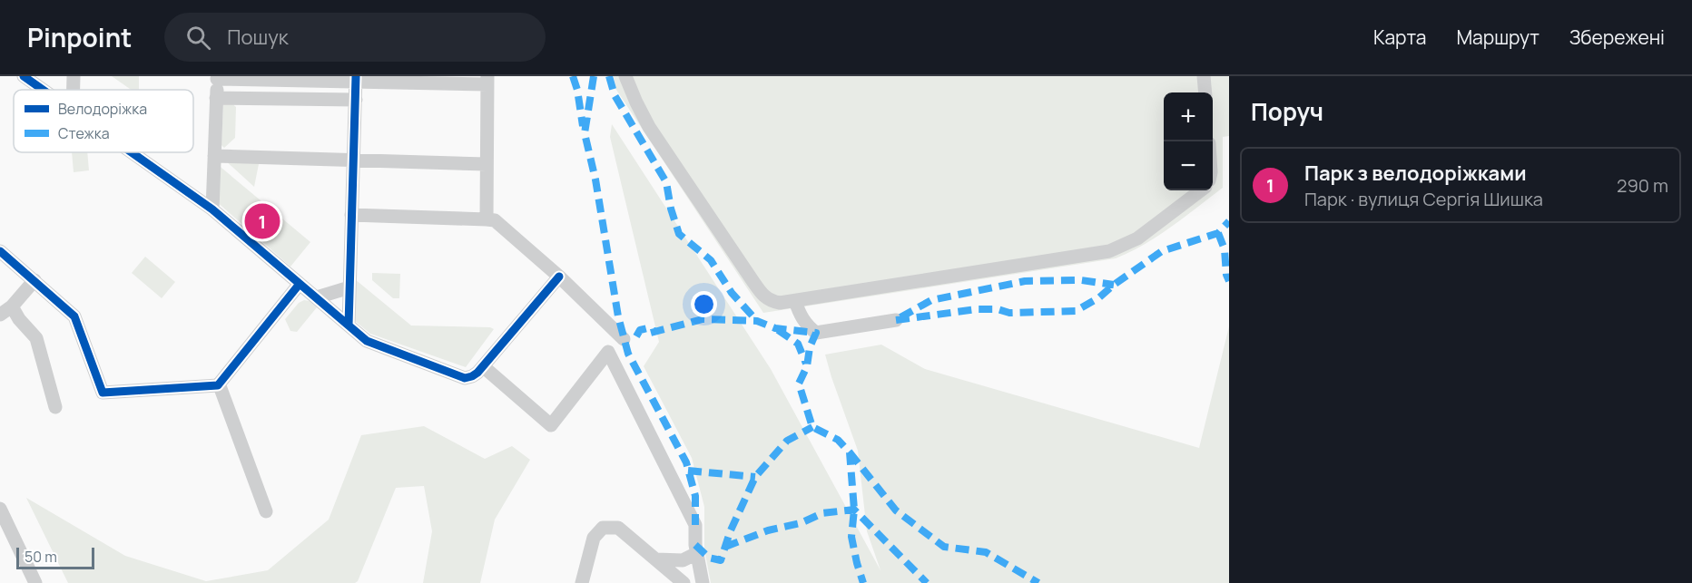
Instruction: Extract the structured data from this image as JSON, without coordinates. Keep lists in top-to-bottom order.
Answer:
{
  "legend": ["Велодоріжка", "Стежка"],
  "scale_bar": "50 m",
  "page": {
    "header": "Pinpoint",
    "search": "Пошук",
    "nav": ["Карта", "Маршрут", "Збережені"],
    "heading": "Поруч",
    "map_buttons": ["+", "−"],
    "list": [
      {
        "mark": "1",
        "name": "Парк з велодоріжками",
        "note": "Парк · вулиця Сергія Шишка",
        "value": "290 m"
      }
    ],
    "pins": "1",
    "scale": "50 m"
  }
}
